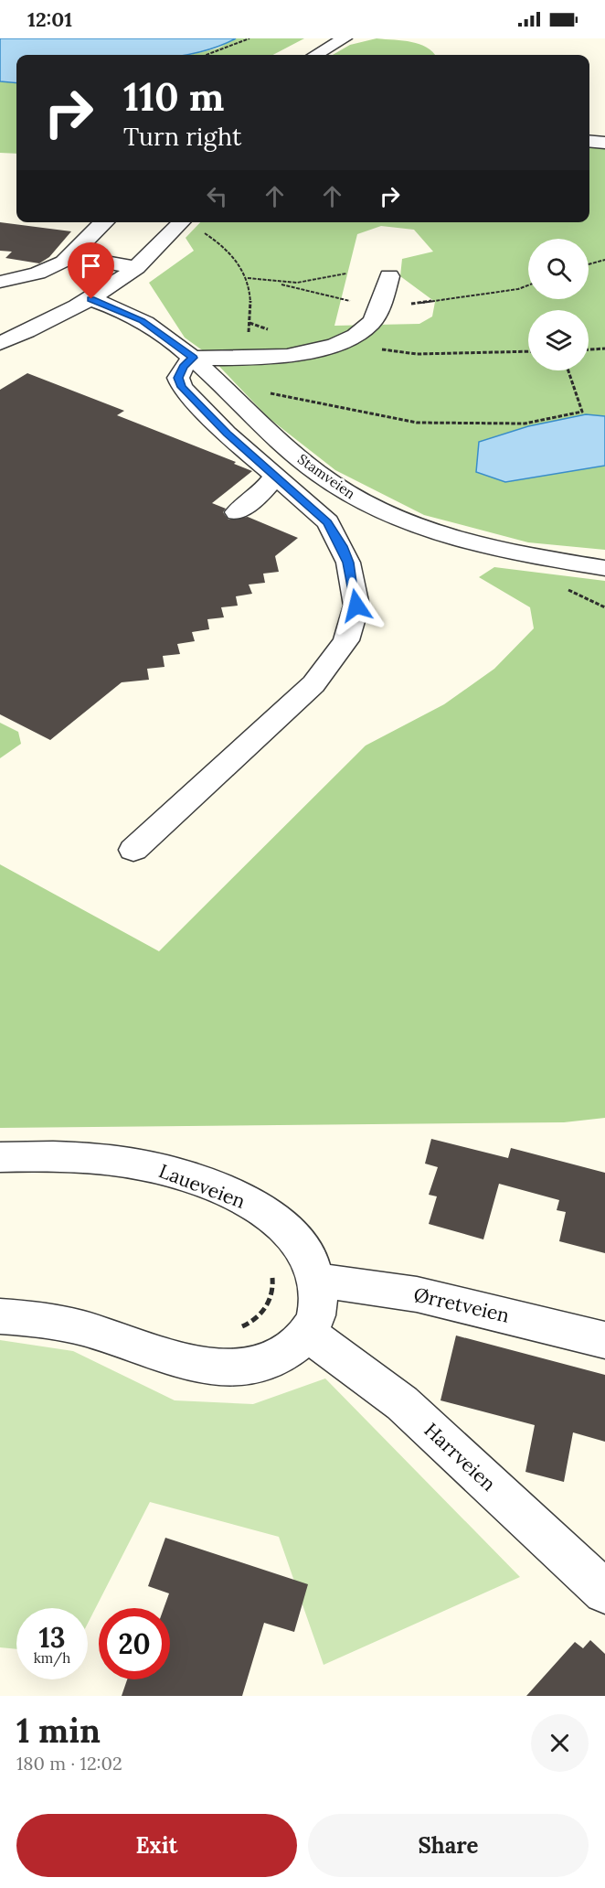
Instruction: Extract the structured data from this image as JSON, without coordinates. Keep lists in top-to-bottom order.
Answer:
{
  "streets": {
    "street": [
      "Stamveien",
      "Laueveien",
      "Ørretveien",
      "Harrveien"
    ]
  },
  "crossings": [
    ["Laueveien", "Ørretveien"],
    ["Laueveien", "Harrveien"]
  ],
  "page": {
    "status": "12:01",
    "turn": ["110 m", "Turn right"],
    "speed": "13 km/h",
    "limit": "20",
    "heading": ["1 min", "180 m · 12:02"],
    "buttons": ["Exit", "Share"]
  }
}
